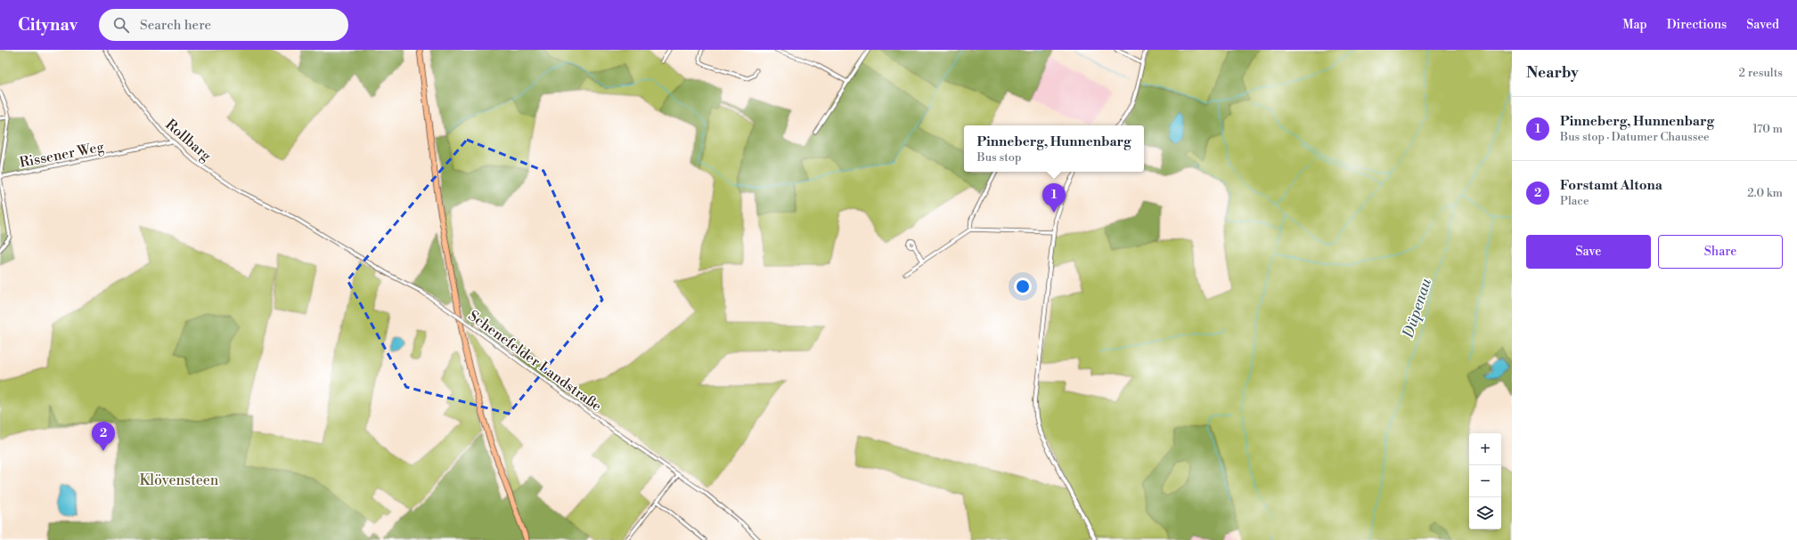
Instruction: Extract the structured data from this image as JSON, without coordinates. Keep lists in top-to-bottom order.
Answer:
{
  "streets": {
    "street": ["Rollbarg", "Rissener Weg", "Schenefelder Landstraße"]
  },
  "crossings": [
    ["Rollbarg", "Rissener Weg"],
    ["Rollbarg", "Schenefelder Landstraße"]
  ],
  "water": ["Düpenau"],
  "parks": ["Klövensteen"],
  "page": {
    "header": "Citynav",
    "search": "Search here",
    "nav": ["Map", "Directions", "Saved"],
    "heading": ["Nearby", "2 results"],
    "list": [
      {
        "mark": "1",
        "name": "Pinneberg, Hunnenbarg",
        "note": "Bus stop · Datumer Chaussee",
        "value": "170 m"
      },
      {
        "mark": "2",
        "name": "Forstamt Altona",
        "note": "Place",
        "value": "2.0 km"
      }
    ],
    "popup": ["Pinneberg, Hunnenbarg", "Bus stop"],
    "pins": ["1", "2"],
    "buttons": ["Save", "Share"],
    "map_buttons": ["+", "−"]
  }
}
